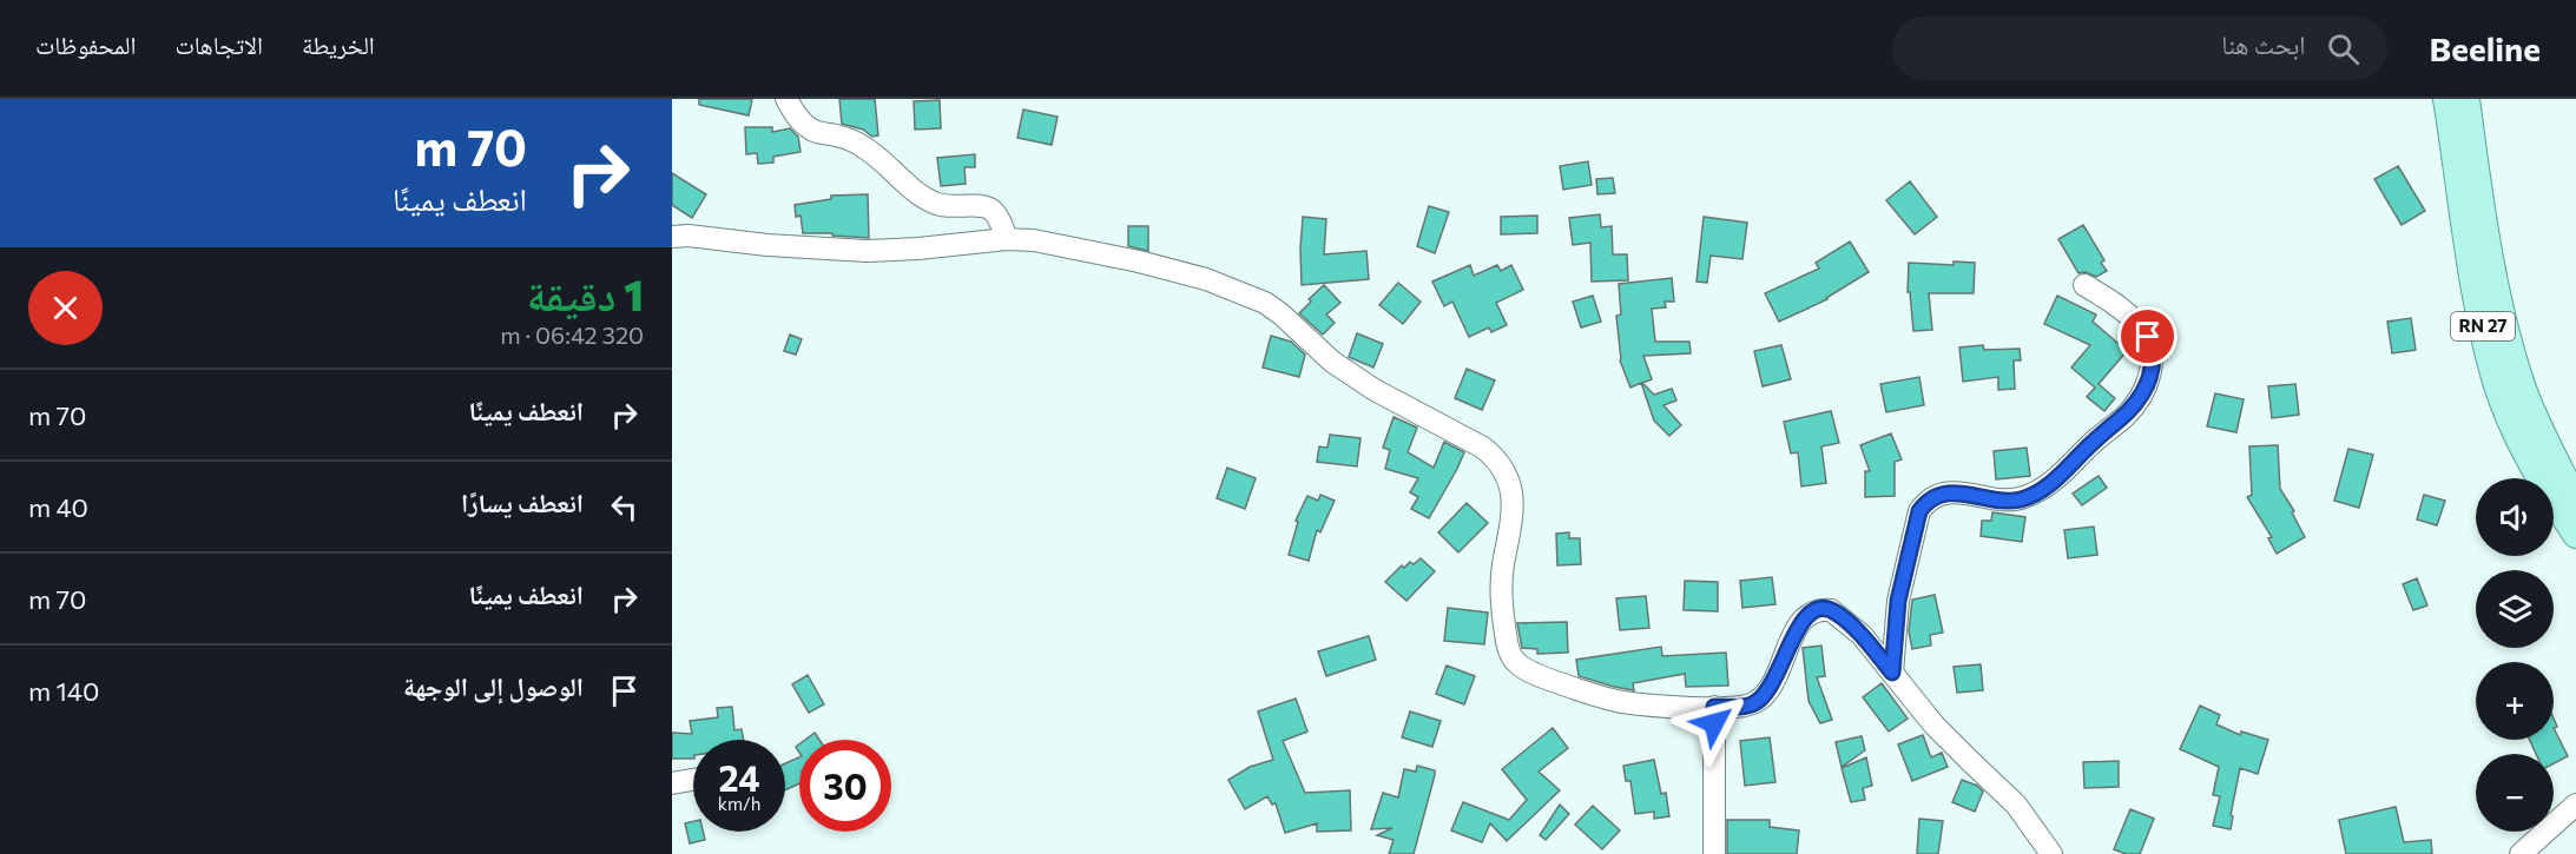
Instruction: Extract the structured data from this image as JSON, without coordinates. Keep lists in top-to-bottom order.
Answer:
{
  "streets": {
    "main road": ["RN 27"]
  },
  "page": {
    "header": "Beeline",
    "search": "ابحث هنا",
    "nav": ["الخريطة", "الاتجاهات", "المحفوظات"],
    "turn": ["70 m", "انعطف يمينًا"],
    "heading": ["1 دقيقة", "320 m · 06:42"],
    "list": [
      {
        "name": "انعطف يمينًا",
        "value": "70 m"
      },
      {
        "name": "انعطف يسارًا",
        "value": "40 m"
      },
      {
        "name": "انعطف يمينًا",
        "value": "70 m"
      },
      {
        "name": "الوصول إلى الوجهة",
        "value": "140 m"
      }
    ],
    "map_buttons": ["+", "−"],
    "speed": "24 km/h",
    "limit": "30"
  }
}
